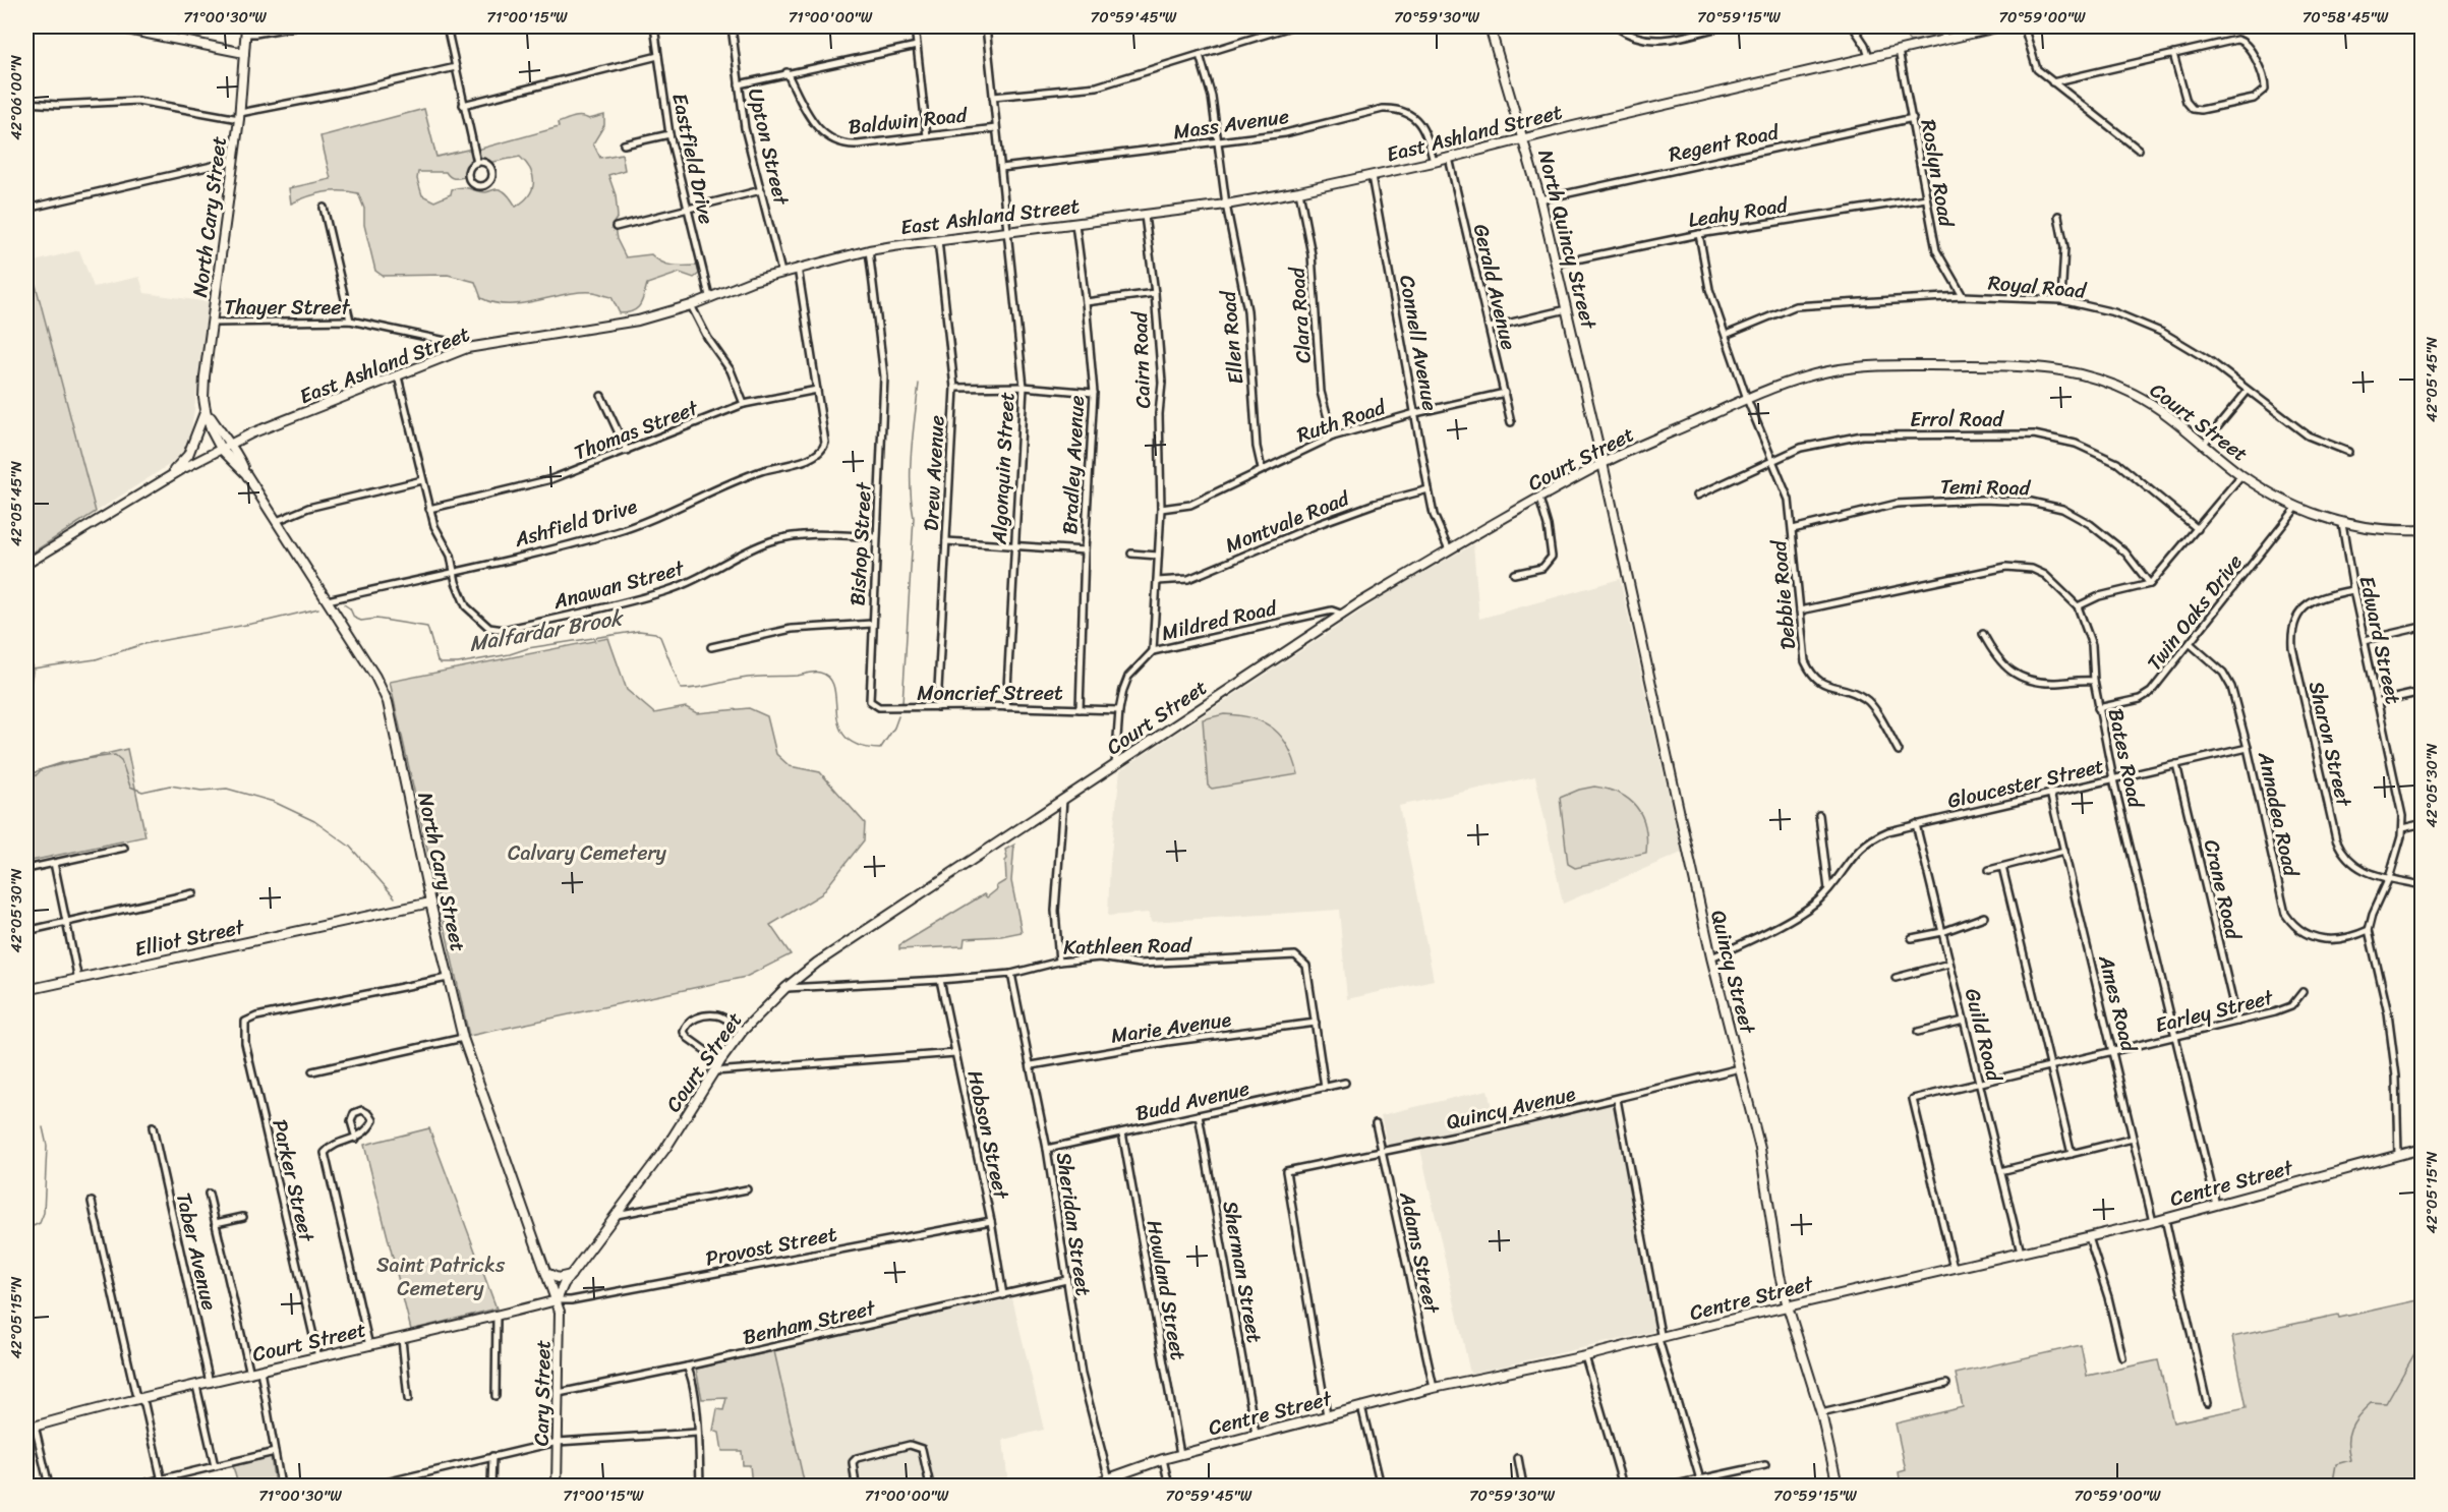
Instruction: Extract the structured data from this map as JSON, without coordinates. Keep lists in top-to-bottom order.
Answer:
{
  "streets": {
    "main road": [
      "East Ashland Street",
      "North Cary Street",
      "North Quincy Street",
      "Court Street",
      "Elliot Street",
      "Quincy Street",
      "Centre Street",
      "Cary Street"
    ],
    "street": [
      "Baldwin Road",
      "Mass Avenue",
      "Regent Road",
      "Upton Street",
      "Eastfield Drive",
      "Roslyn Road",
      "Leahy Road",
      "Gerald Avenue",
      "Royal Road",
      "Thayer Street",
      "Clara Road",
      "Ellen Road",
      "Connell Avenue",
      "Cairn Road",
      "Errol Road",
      "Ruth Road",
      "Thomas Street",
      "Bradley Avenue",
      "Algonquin Street",
      "Drew Avenue",
      "Temi Road",
      "Montvale Road",
      "Ashfield Drive",
      "Bishop Street",
      "Anawan Street",
      "Debbie Road",
      "Twin Oaks Drive",
      "Mildred Road",
      "Edward Street",
      "Moncrief Street",
      "Sharon Street",
      "Bates Road",
      "Gloucester Street",
      "Annadea Road",
      "Crane Road",
      "Kathleen Road",
      "Ames Road",
      "Earley Street",
      "Marie Avenue",
      "Guild Road",
      "Budd Avenue",
      "Quincy Avenue",
      "Hobson Street",
      "Parker Street",
      "Sheridan Street",
      "Provost Street",
      "Taber Avenue",
      "Adams Street",
      "Sherman Street",
      "Howland Street",
      "Benham Street"
    ]
  },
  "crossings": [
    ["Baldwin Road", "Algonquin Street"],
    ["Mass Avenue", "East Ashland Street"],
    ["Mass Avenue", "Ellen Road"],
    ["Mass Avenue", "Algonquin Street"],
    ["East Ashland Street", "Upton Street"],
    ["East Ashland Street", "Eastfield Drive"],
    ["East Ashland Street", "Roslyn Road"],
    ["East Ashland Street", "North Cary Street"],
    ["East Ashland Street", "North Quincy Street"],
    ["East Ashland Street", "Gerald Avenue"],
    ["East Ashland Street", "Thayer Street"],
    ["East Ashland Street", "Clara Road"],
    ["East Ashland Street", "Ellen Road"],
    ["East Ashland Street", "Connell Avenue"],
    ["East Ashland Street", "Cairn Road"],
    ["East Ashland Street", "Bradley Avenue"],
    ["East Ashland Street", "Algonquin Street"],
    ["East Ashland Street", "Drew Avenue"],
    ["East Ashland Street", "Bishop Street"],
    ["East Ashland Street", "Anawan Street"],
    ["Regent Road", "Roslyn Road"],
    ["Regent Road", "North Quincy Street"],
    ["Roslyn Road", "Leahy Road"],
    ["Roslyn Road", "Royal Road"],
    ["Leahy Road", "North Quincy Street"],
    ["Leahy Road", "Debbie Road"],
    ["North Cary Street", "Thayer Street"],
    ["North Cary Street", "Court Street"],
    ["North Cary Street", "Ashfield Drive"],
    ["North Cary Street", "Elliot Street"],
    ["North Cary Street", "Parker Street"],
    ["North Cary Street", "Provost Street"],
    ["North Cary Street", "Cary Street"],
    ["North Quincy Street", "Court Street"],
    ["North Quincy Street", "Quincy Street"],
    ["Gerald Avenue", "Ruth Road"],
    ["Royal Road", "Debbie Road"],
    ["Clara Road", "Ruth Road"],
    ["Ellen Road", "Ruth Road"],
    ["Connell Avenue", "Ruth Road"],
    ["Connell Avenue", "Court Street"],
    ["Connell Avenue", "Montvale Road"],
    ["Cairn Road", "Ruth Road"],
    ["Cairn Road", "Montvale Road"],
    ["Cairn Road", "Mildred Road"],
    ["Errol Road", "Debbie Road"],
    ["Court Street", "Debbie Road"],
    ["Court Street", "Twin Oaks Drive"],
    ["Court Street", "Mildred Road"],
    ["Court Street", "Edward Street"],
    ["Court Street", "Kathleen Road"],
    ["Court Street", "Quincy Street"],
    ["Court Street", "Parker Street"],
    ["Court Street", "Provost Street"],
    ["Court Street", "Taber Avenue"],
    ["Court Street", "Cary Street"],
    ["Thomas Street", "Ashfield Drive"],
    ["Thomas Street", "Anawan Street"],
    ["Bradley Avenue", "Moncrief Street"],
    ["Algonquin Street", "Moncrief Street"],
    ["Drew Avenue", "Moncrief Street"],
    ["Temi Road", "Debbie Road"],
    ["Ashfield Drive", "Anawan Street"],
    ["Bishop Street", "Anawan Street"],
    ["Bishop Street", "Moncrief Street"],
    ["Debbie Road", "Bates Road"],
    ["Twin Oaks Drive", "Bates Road"],
    ["Twin Oaks Drive", "Annadea Road"],
    ["Mildred Road", "Moncrief Street"],
    ["Edward Street", "Sharon Street"],
    ["Edward Street", "Annadea Road"],
    ["Bates Road", "Gloucester Street"],
    ["Bates Road", "Earley Street"],
    ["Bates Road", "Centre Street"],
    ["Gloucester Street", "Annadea Road"],
    ["Gloucester Street", "Crane Road"],
    ["Gloucester Street", "Quincy Street"],
    ["Gloucester Street", "Ames Road"],
    ["Gloucester Street", "Guild Road"],
    ["Crane Road", "Earley Street"],
    ["Kathleen Road", "Marie Avenue"],
    ["Kathleen Road", "Budd Avenue"],
    ["Kathleen Road", "Hobson Street"],
    ["Kathleen Road", "Sheridan Street"],
    ["Quincy Street", "Quincy Avenue"],
    ["Quincy Street", "Centre Street"],
    ["Ames Road", "Earley Street"],
    ["Ames Road", "Centre Street"],
    ["Earley Street", "Guild Road"],
    ["Earley Street", "Centre Street"],
    ["Marie Avenue", "Sheridan Street"],
    ["Guild Road", "Centre Street"],
    ["Budd Avenue", "Sheridan Street"],
    ["Budd Avenue", "Sherman Street"],
    ["Budd Avenue", "Howland Street"],
    ["Quincy Avenue", "Centre Street"],
    ["Quincy Avenue", "Adams Street"],
    ["Hobson Street", "Provost Street"],
    ["Hobson Street", "Benham Street"],
    ["Centre Street", "Sheridan Street"],
    ["Centre Street", "Adams Street"],
    ["Centre Street", "Sherman Street"],
    ["Centre Street", "Howland Street"],
    ["Sheridan Street", "Benham Street"],
    ["Provost Street", "Cary Street"],
    ["Benham Street", "Cary Street"]
  ],
  "water": ["Malfardar Brook"],
  "parks": ["Calvary Cemetery", "Saint Patricks Cemetery"],
  "coordinates": [
    "71°00'30\"W",
    "71°00'15\"W",
    "71°00'00\"W",
    "70°59'45\"W",
    "70°59'30\"W",
    "70°59'15\"W",
    "70°59'00\"W",
    "70°58'45\"W",
    "42°06'00\"N",
    "42°05'45\"N",
    "42°05'30\"N",
    "42°05'15\"N"
  ]
}
